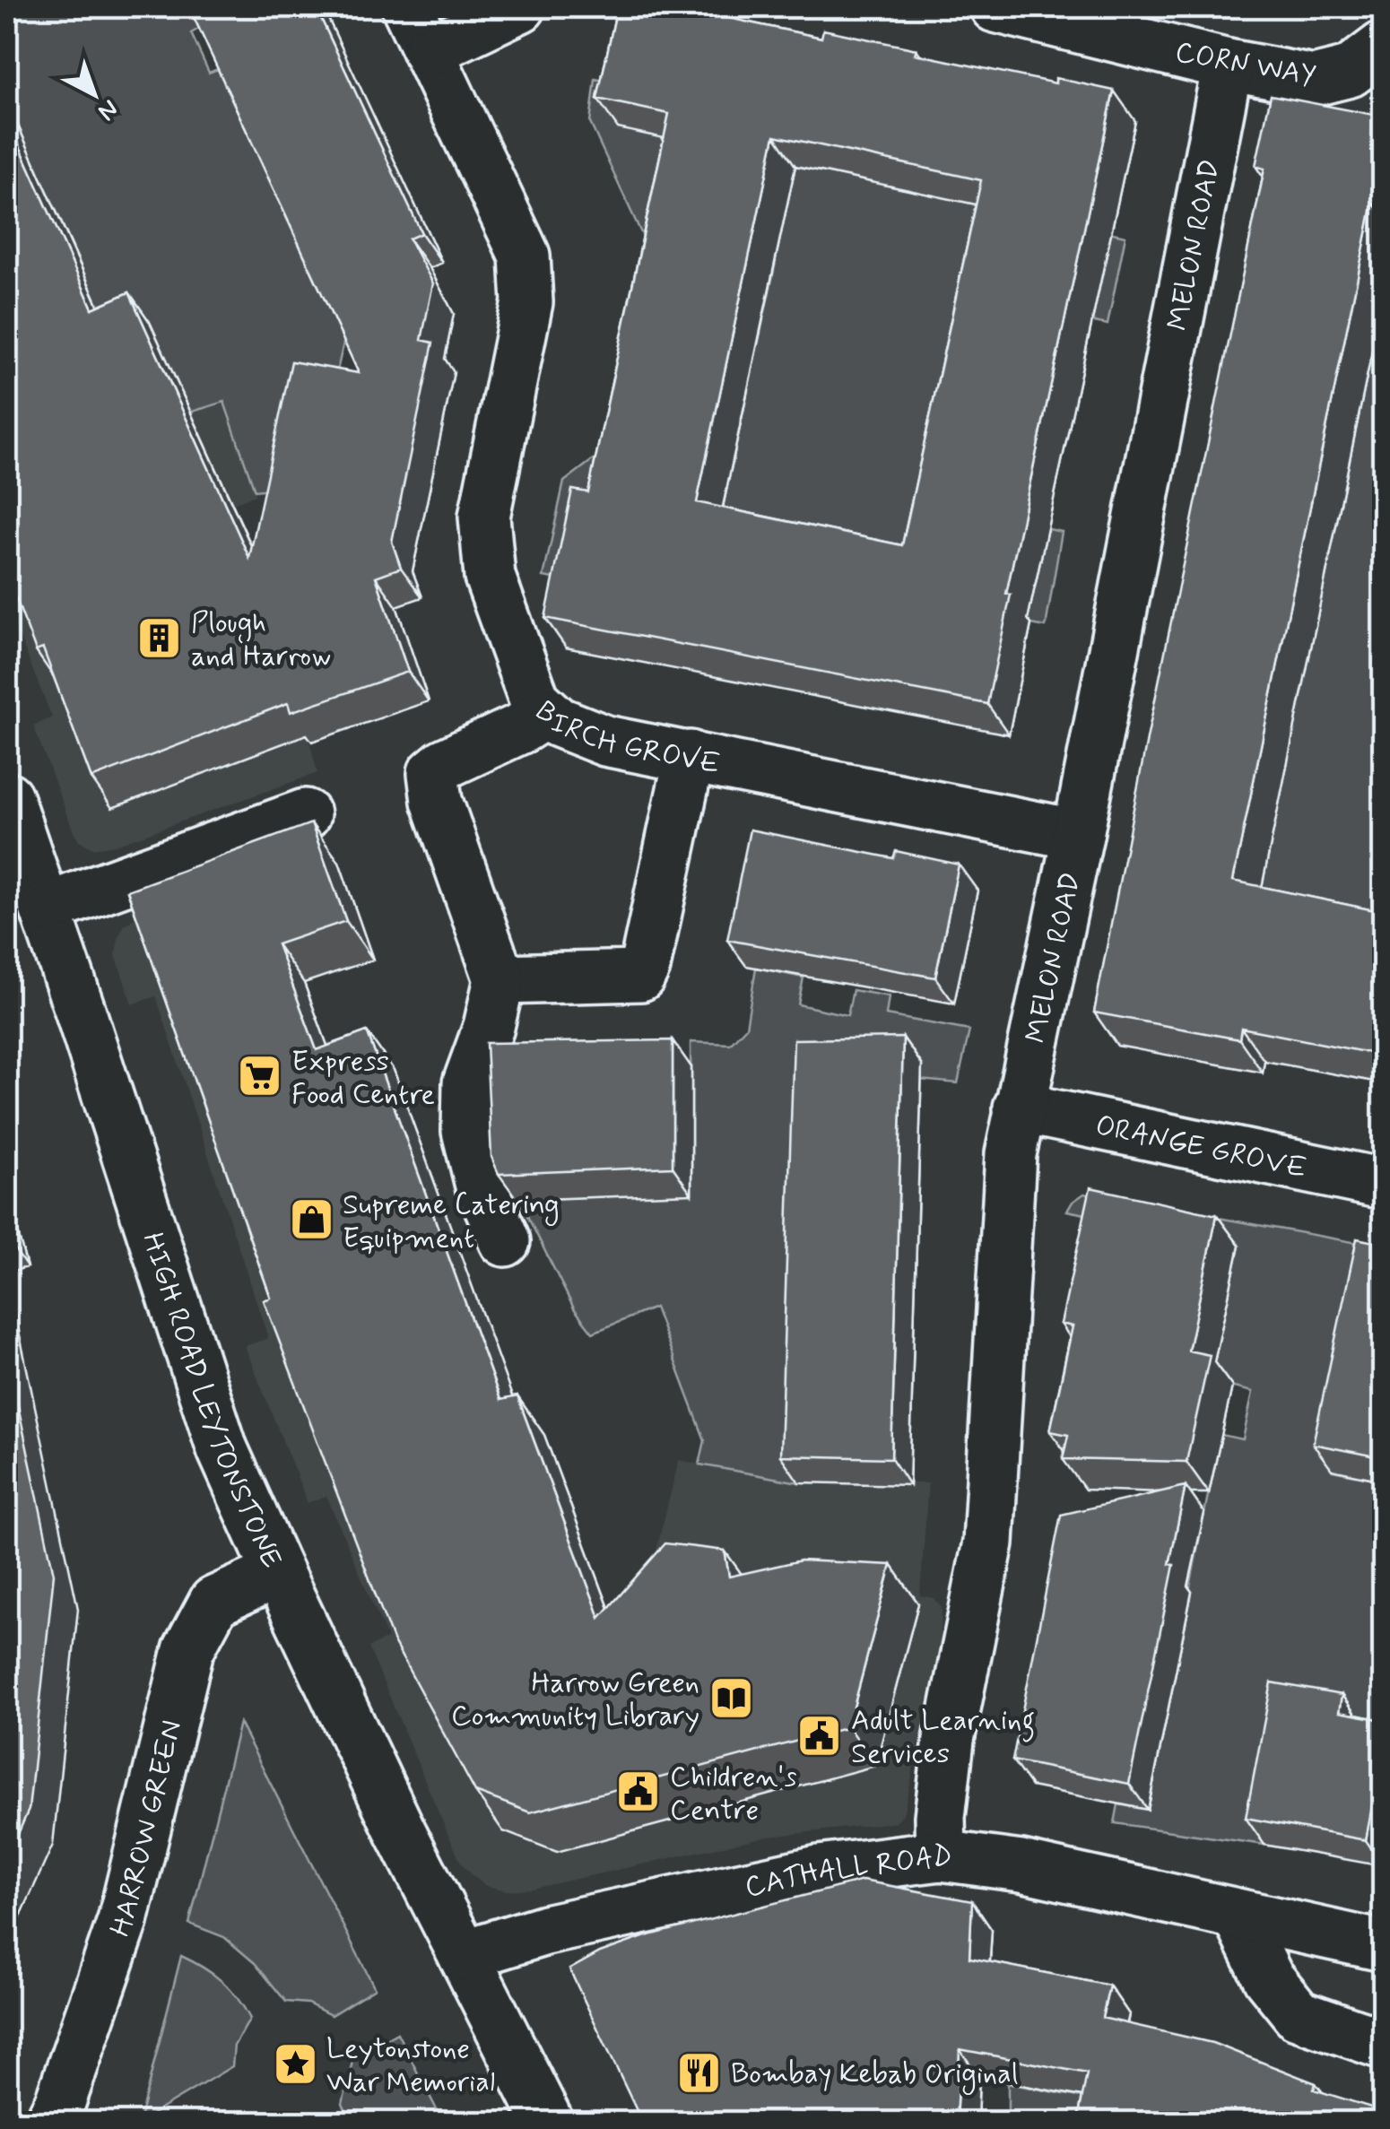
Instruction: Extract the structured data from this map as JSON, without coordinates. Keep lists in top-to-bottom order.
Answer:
{
  "streets": {
    "street": [
      "CORN WAY",
      "MELON ROAD",
      "BIRCH GROVE",
      "ORANGE GROVE",
      "HIGH ROAD LEYTONSTONE",
      "HARROW GREEN",
      "CATHALL ROAD"
    ]
  },
  "crossings": [
    ["CORN WAY", "MELON ROAD"],
    ["MELON ROAD", "BIRCH GROVE"],
    ["MELON ROAD", "ORANGE GROVE"],
    ["MELON ROAD", "CATHALL ROAD"],
    ["HIGH ROAD LEYTONSTONE", "HARROW GREEN"],
    ["HIGH ROAD LEYTONSTONE", "CATHALL ROAD"]
  ],
  "places": {
    "building": ["Plough and Harrow"],
    "supermarket": ["Express Food Centre"],
    "shop": ["Supreme Catering Equipment"],
    "library": ["Harrow Green Community Library"],
    "public building": ["Adult Learning Services", "Children's Centre"],
    "place": ["Leytonstone War Memorial"],
    "restaurant": ["Bombay Kebab Original"]
  },
  "north": "bottom right"
}
